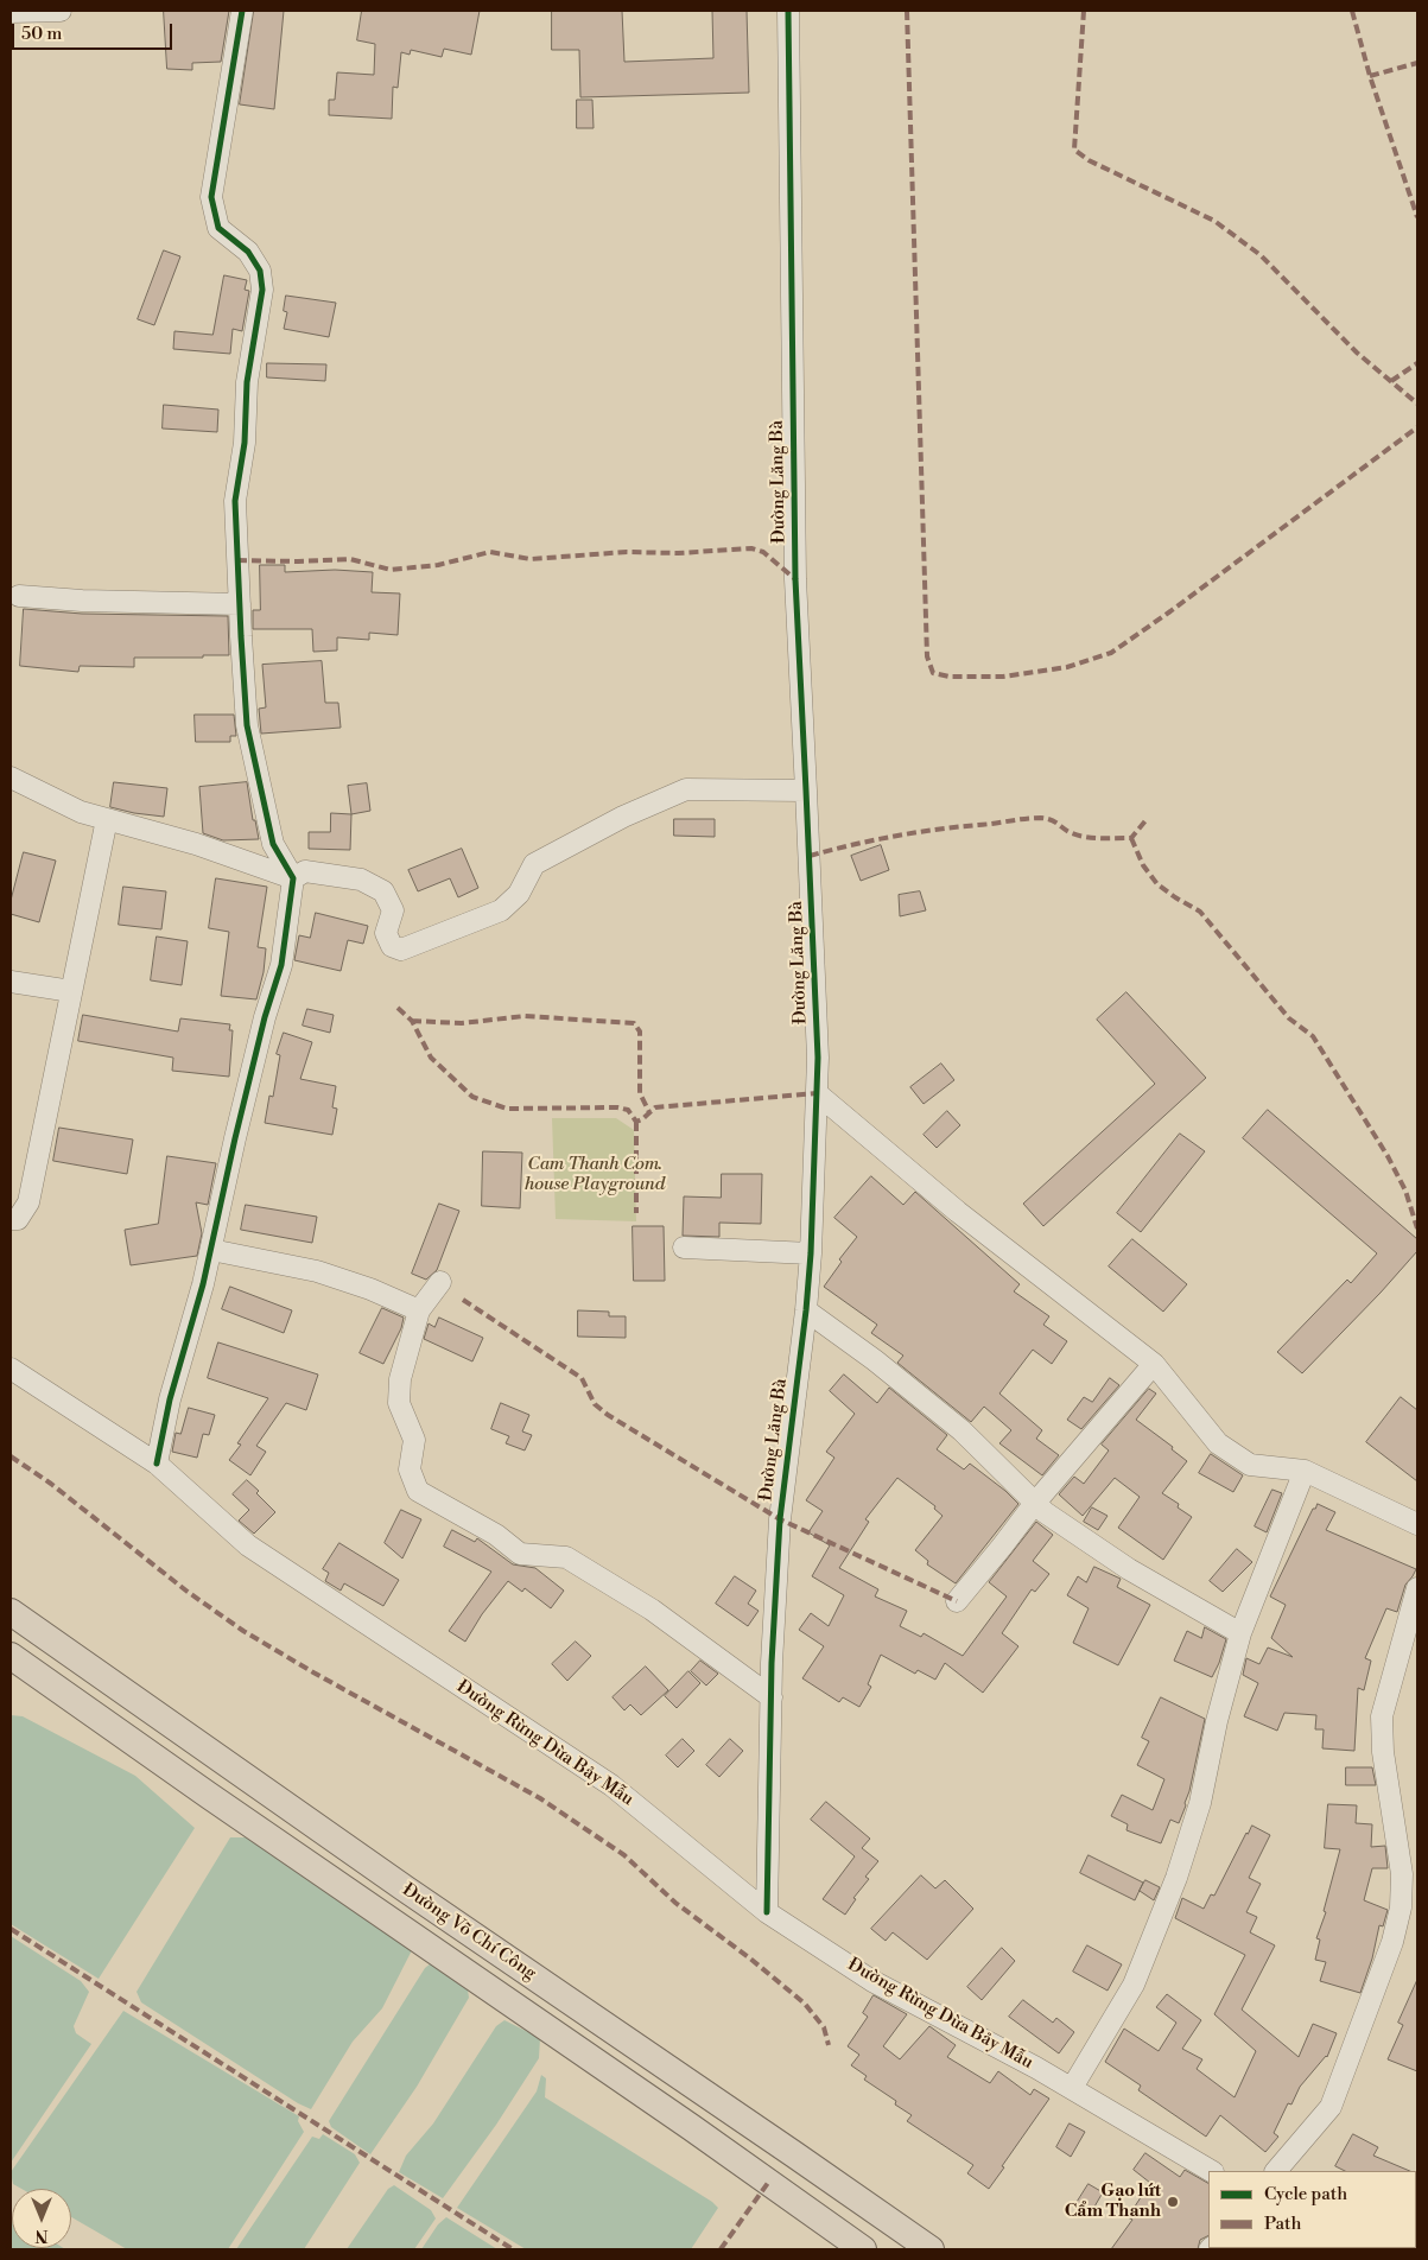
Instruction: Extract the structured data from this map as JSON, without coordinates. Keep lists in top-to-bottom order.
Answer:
{
  "streets": {
    "main road": ["Đường Võ Chí Công"],
    "street": ["Đường Lăng Bà", "Đường Rừng Dừa Bảy Mẫu"]
  },
  "crossings": [
    ["Đường Lăng Bà", "Đường Rừng Dừa Bảy Mẫu"]
  ],
  "parks": ["Cam Thanh Com. house Playground"],
  "places": ["Gạo lứt Cẩm Thanh"],
  "legend": ["Cycle path", "Path"],
  "scale_bar": "50 m",
  "north": "bottom"
}
